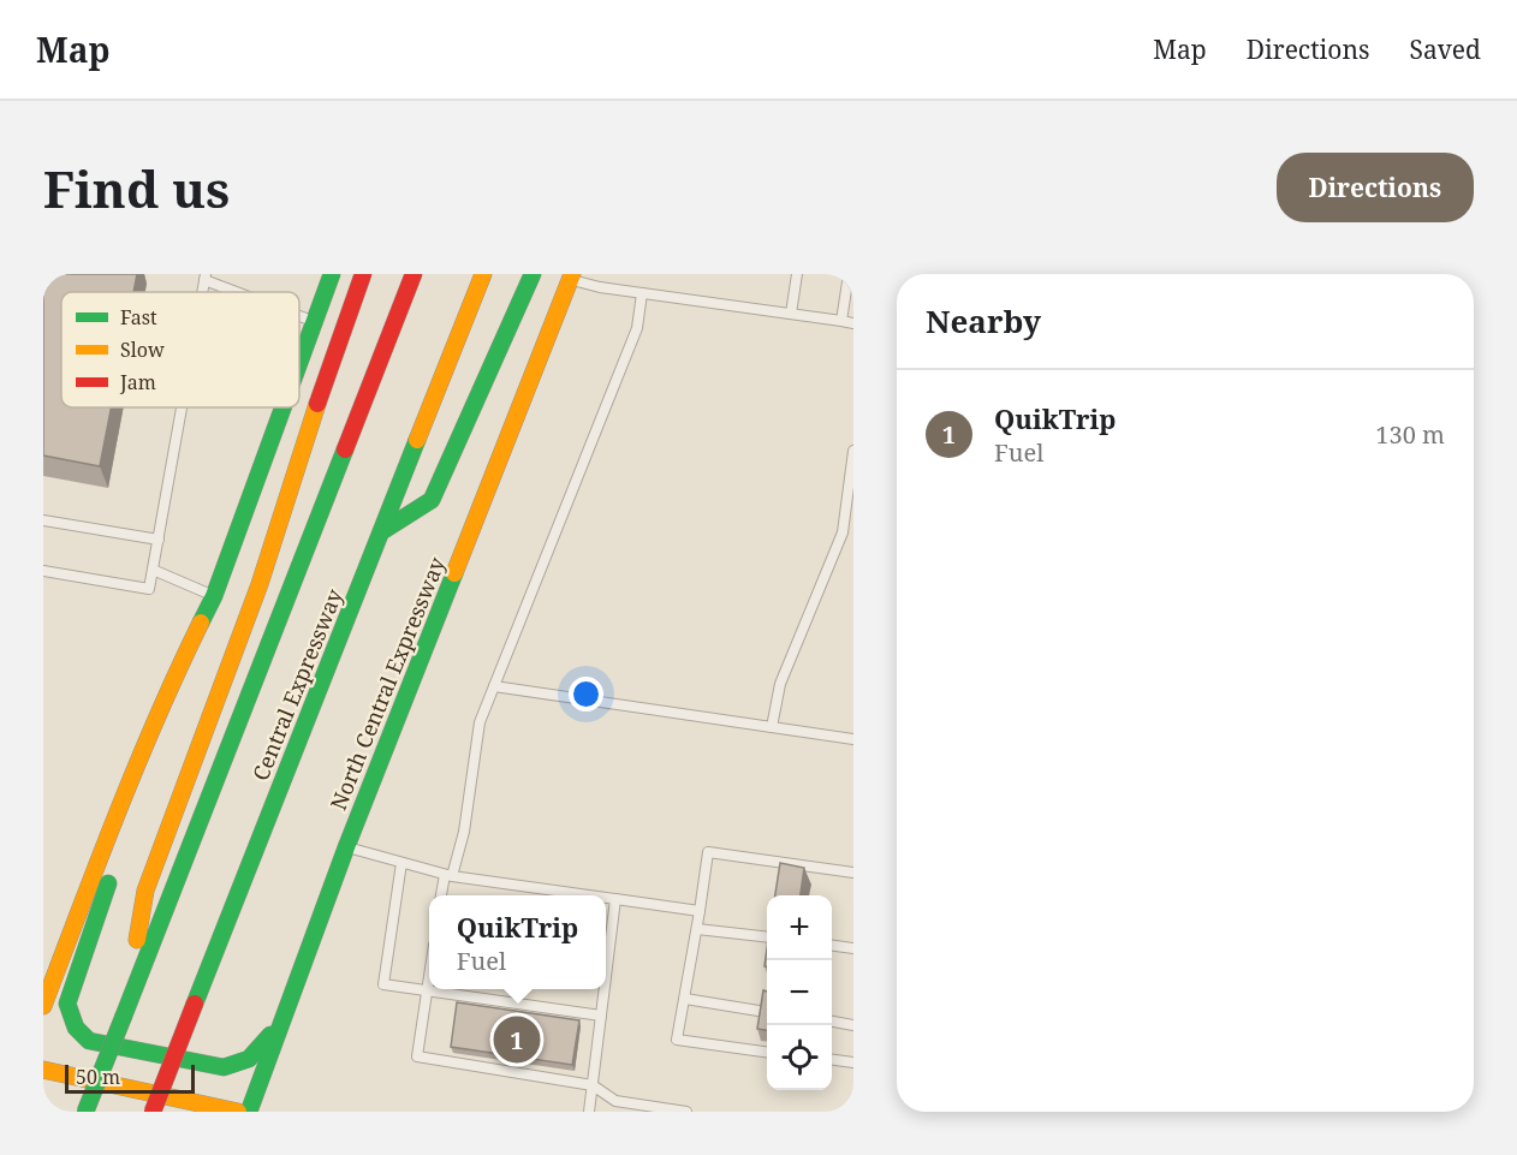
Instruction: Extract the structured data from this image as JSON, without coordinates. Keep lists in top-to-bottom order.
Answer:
{
  "streets": {
    "main road": ["North Central Expressway", "Central Expressway"]
  },
  "legend": ["Fast", "Slow", "Jam"],
  "scale_bar": "50 m",
  "page": {
    "header": "Map",
    "nav": ["Map", "Directions", "Saved"],
    "buttons": "Directions",
    "title": "Find us",
    "heading": "Nearby",
    "list": [
      {
        "mark": "1",
        "name": "QuikTrip",
        "note": "Fuel",
        "value": "130 m"
      }
    ],
    "map_buttons": ["+", "−"],
    "popup": ["QuikTrip", "Fuel"],
    "pins": "1",
    "scale": "50 m"
  }
}
